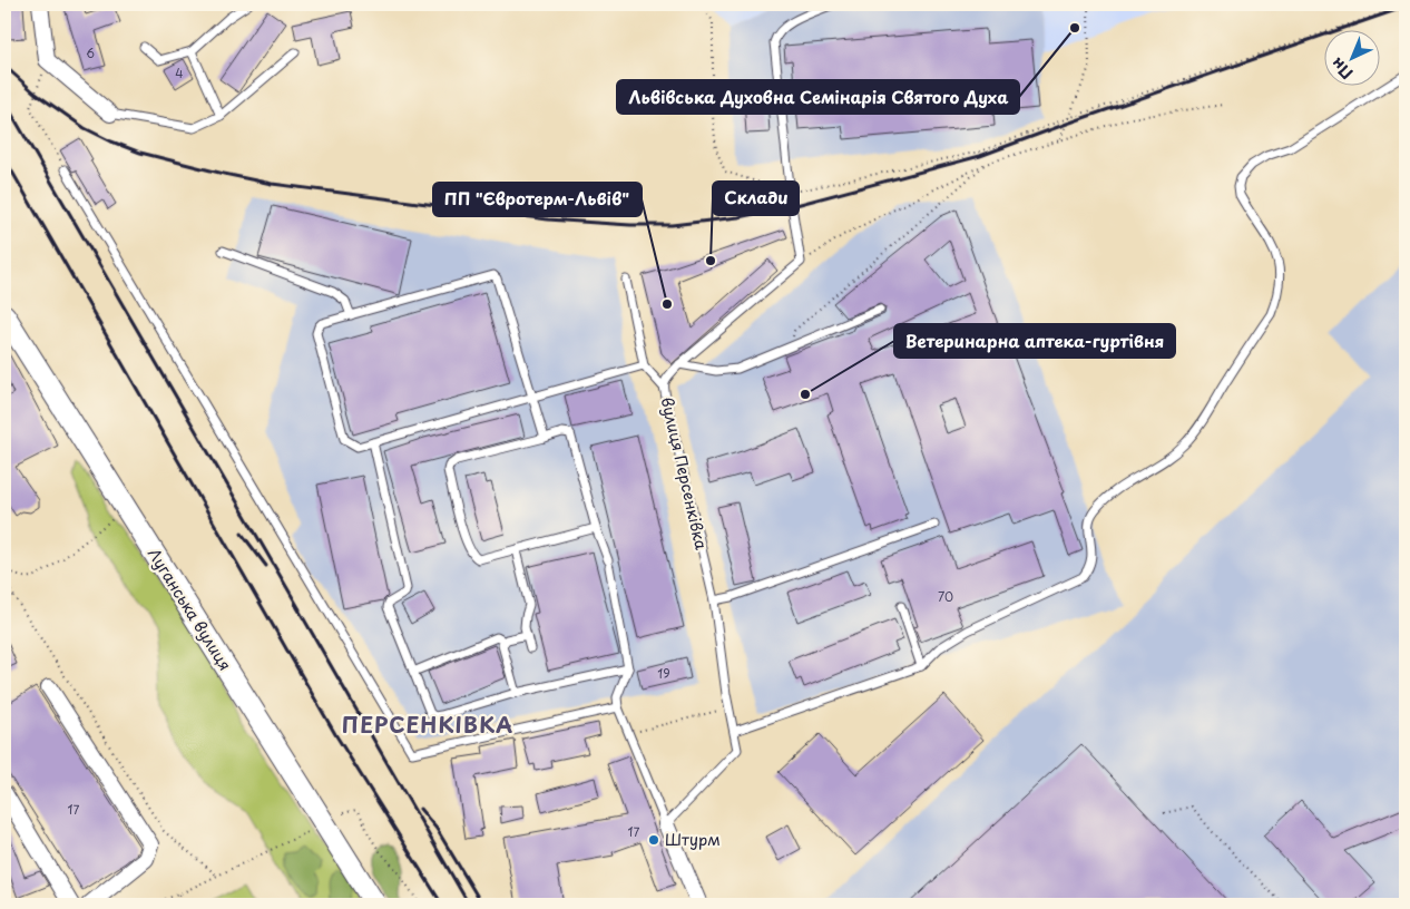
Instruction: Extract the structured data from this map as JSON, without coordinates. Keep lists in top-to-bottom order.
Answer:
{
  "streets": {
    "main road": ["Луганська вулиця"],
    "lane": ["вулиця Персенківка"]
  },
  "districts": ["ПЕРСЕНКІВКА"],
  "places": [
    "Львівська Духовна Семінарія Святого Духа",
    "Склади",
    "ПП \"Євротерм-Львів\"",
    "Ветеринарна аптека-гуртівня",
    "Штурм"
  ],
  "house_numbers": [
    "6",
    "4",
    "70",
    "19",
    "17",
    "17"
  ],
  "north": "bottom left"
}
